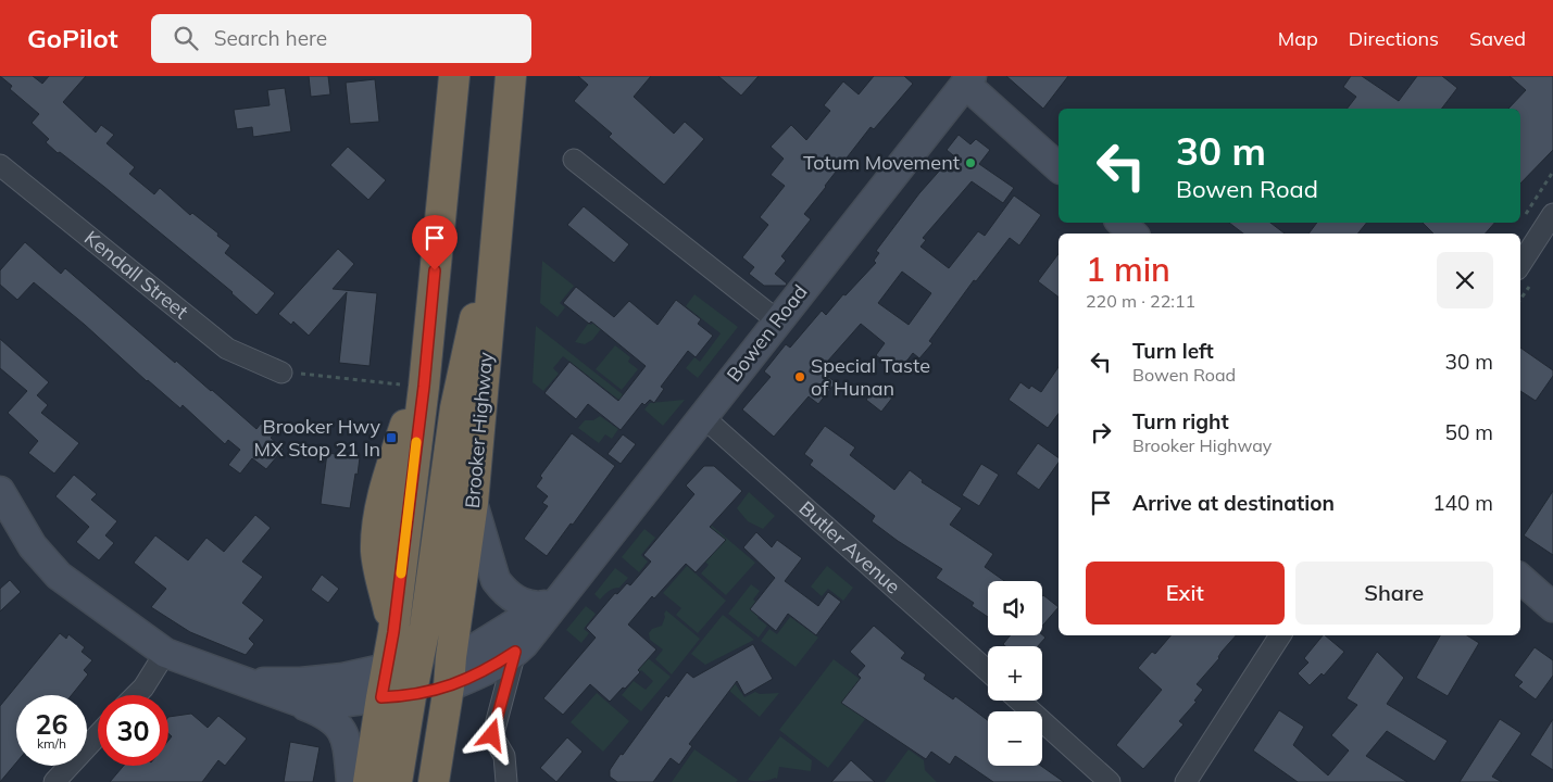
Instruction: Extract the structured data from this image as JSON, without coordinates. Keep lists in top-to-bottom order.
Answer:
{
  "streets": {
    "highway": ["Bowen Road", "Brooker Highway"],
    "street": ["Kendall Street", "Butler Avenue"]
  },
  "crossings": [
    ["Bowen Road", "Brooker Highway"],
    ["Bowen Road", "Butler Avenue"]
  ],
  "places": {
    "other": ["Totum Movement", "Special Taste of Hunan"],
    "transit": ["Brooker Hwy MX Stop 21 In"]
  },
  "page": {
    "header": "GoPilot",
    "search": "Search here",
    "nav": ["Map", "Directions", "Saved"],
    "turn": ["30 m", "Bowen Road"],
    "heading": ["1 min", "220 m · 22:11"],
    "list": [
      {
        "name": "Turn left",
        "note": "Bowen Road",
        "value": "30 m"
      },
      {
        "name": "Turn right",
        "note": "Brooker Highway",
        "value": "50 m"
      },
      {
        "name": "Arrive at destination",
        "value": "140 m"
      }
    ],
    "buttons": ["Exit", "Share"],
    "map_buttons": ["+", "−"],
    "speed": "26 km/h",
    "limit": "30"
  }
}
